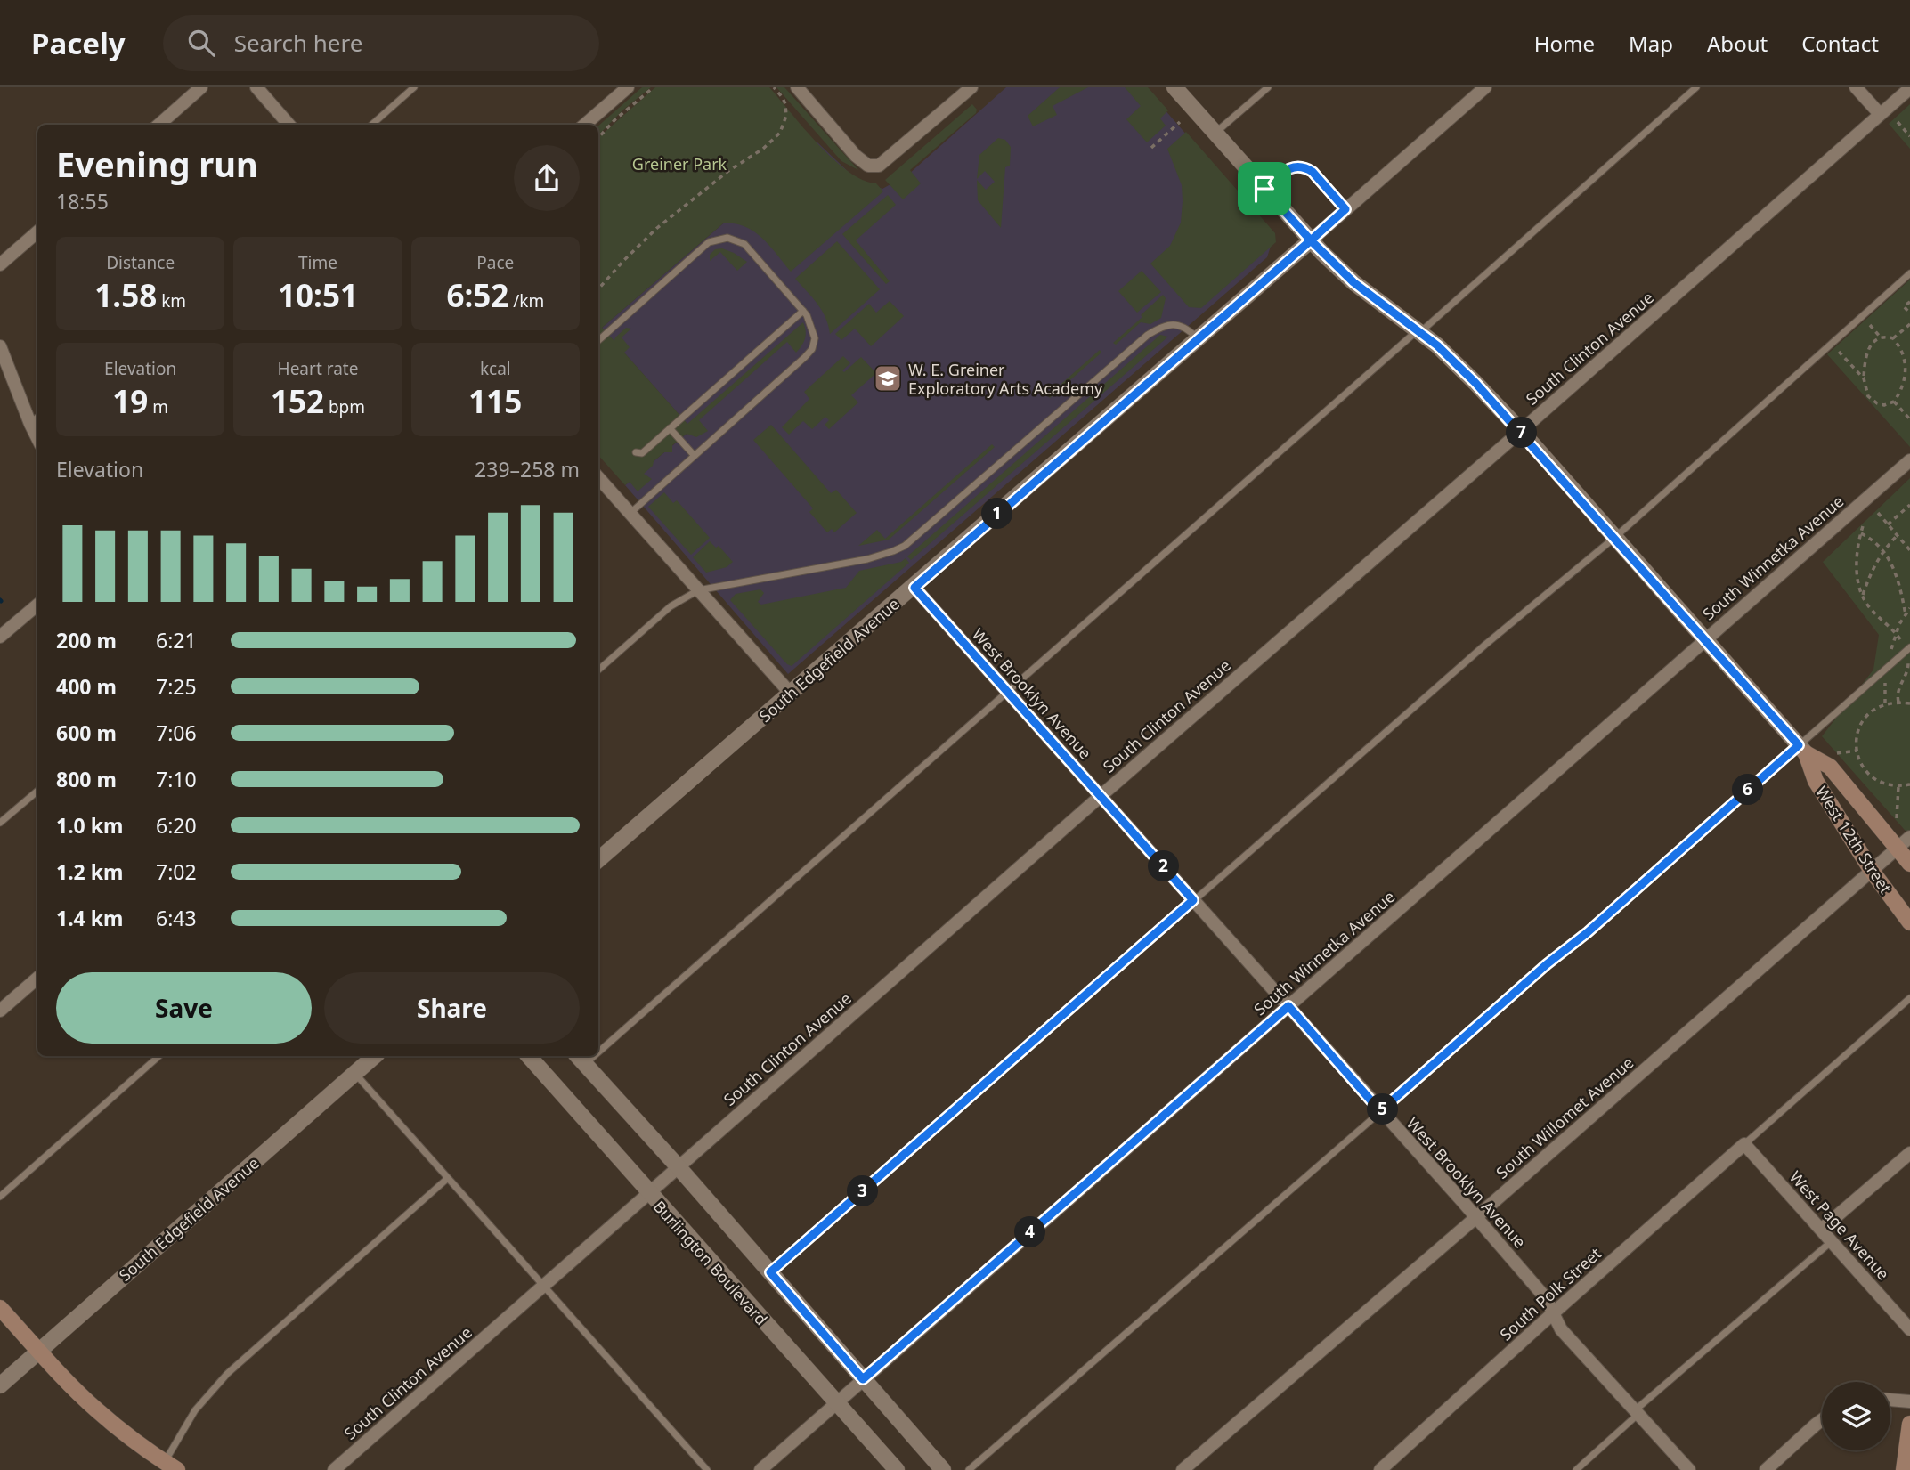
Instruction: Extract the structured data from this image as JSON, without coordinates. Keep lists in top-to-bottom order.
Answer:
{
  "streets": {
    "main road": ["West 12th Street"],
    "street": [
      "South Clinton Avenue",
      "South Winnetka Avenue",
      "South Edgefield Avenue",
      "West Brooklyn Avenue",
      "South Willomet Avenue",
      "West Page Avenue",
      "Burlington Boulevard",
      "South Polk Street"
    ]
  },
  "crossings": [
    ["South Clinton Avenue", "West Brooklyn Avenue"],
    ["South Clinton Avenue", "West 12th Street"],
    ["South Clinton Avenue", "Burlington Boulevard"],
    ["South Winnetka Avenue", "West Brooklyn Avenue"],
    ["South Winnetka Avenue", "West 12th Street"],
    ["South Winnetka Avenue", "Burlington Boulevard"],
    ["South Edgefield Avenue", "West Brooklyn Avenue"],
    ["South Edgefield Avenue", "West 12th Street"],
    ["West Brooklyn Avenue", "South Willomet Avenue"],
    ["West Brooklyn Avenue", "South Polk Street"],
    ["West 12th Street", "South Willomet Avenue"],
    ["West Page Avenue", "South Polk Street"]
  ],
  "parks": ["Greiner Park"],
  "places": {
    "school or university": ["W. E. Greiner Exploratory Arts Academy"]
  },
  "page": {
    "header": "Pacely",
    "search": "Search here",
    "nav": [
      "Home",
      "Map",
      "About",
      "Contact"
    ],
    "heading": ["Evening run", "18:55"],
    "stats": [
      ["Distance", "1.58 km"],
      ["Time", "10:51"],
      ["Pace", "6:52 /km"],
      ["Elevation", "19 m"],
      ["Heart rate", "152 bpm"],
      ["kcal", "115"]
    ],
    "pins": [
      "7",
      "1",
      "6",
      "2",
      "5",
      "3",
      "4"
    ],
    "chart": ["Elevation", "239–258 m"],
    "list": [
      {
        "name": "200 m",
        "note": "6:21"
      },
      {
        "name": "400 m",
        "note": "7:25"
      },
      {
        "name": "600 m",
        "note": "7:06"
      },
      {
        "name": "800 m",
        "note": "7:10"
      },
      {
        "name": "1.0 km",
        "note": "6:20"
      },
      {
        "name": "1.2 km",
        "note": "7:02"
      },
      {
        "name": "1.4 km",
        "note": "6:43"
      }
    ],
    "buttons": ["Save", "Share"]
  }
}
